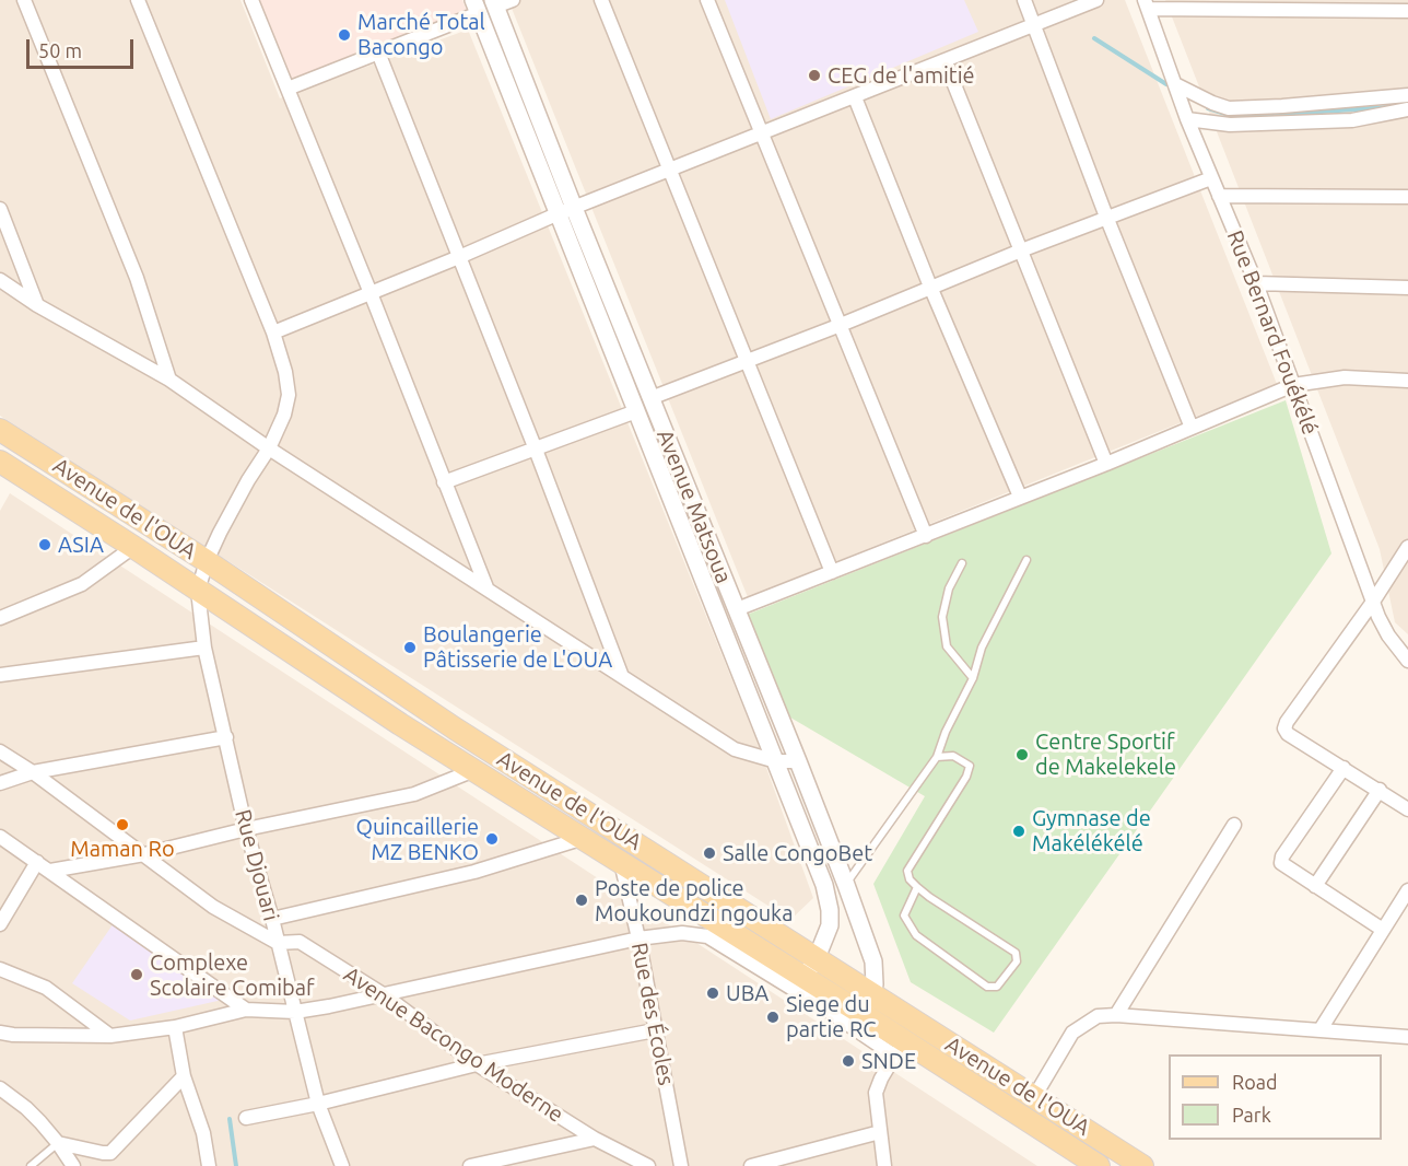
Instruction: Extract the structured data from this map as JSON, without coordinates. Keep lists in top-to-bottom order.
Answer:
{
  "streets": {
    "main road": ["Avenue de l'OUA"],
    "street": [
      "Rue Bernard Fouékélé",
      "Avenue Matsoua",
      "Rue Djouari",
      "Rue des Écoles",
      "Avenue Bacongo Moderne"
    ]
  },
  "crossings": [
    ["Avenue Matsoua", "Avenue de l'OUA"],
    ["Avenue de l'OUA", "Rue Djouari"],
    ["Avenue de l'OUA", "Rue des Écoles"],
    ["Rue Djouari", "Avenue Bacongo Moderne"]
  ],
  "places": [
    "Marché Total Bacongo",
    "CEG de l'amitié",
    "ASIA",
    "Boulangerie Pâtisserie de L'OUA",
    "Centre Sportif de Makelekele",
    "Maman Ro",
    "Gymnase de Makélékélé",
    "Quincaillerie MZ BENKO",
    "Salle CongoBet",
    "Poste de police Moukoundzi ngouka",
    "Complexe Scolaire Comibaf",
    "UBA",
    "Siege du partie RC",
    "SNDE"
  ],
  "legend": ["Road", "Park"],
  "scale_bar": "50 m"
}
